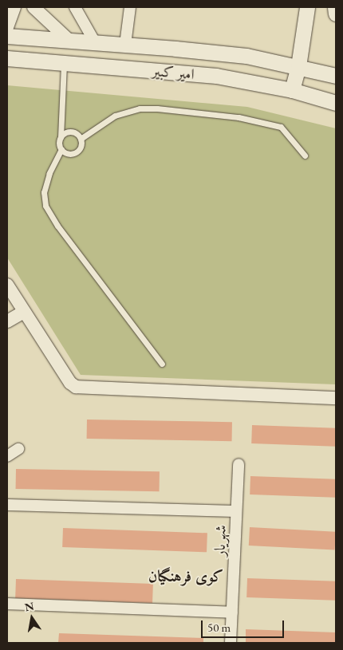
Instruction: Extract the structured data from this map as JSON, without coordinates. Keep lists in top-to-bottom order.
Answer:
{
  "streets": {
    "main road": ["امیر کبیر"],
    "street": ["شهریار"]
  },
  "districts": ["کوی فرهنگیان"],
  "scale_bar": "50 m",
  "north": "top"
}
